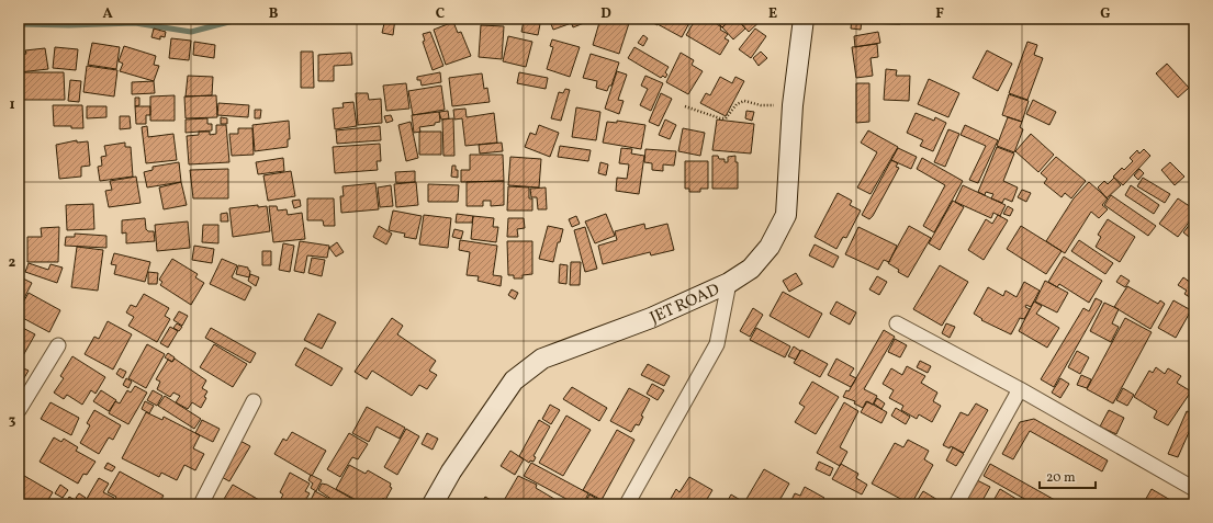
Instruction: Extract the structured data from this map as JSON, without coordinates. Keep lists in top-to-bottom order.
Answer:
{
  "streets": {
    "main road": ["JET ROAD"]
  },
  "scale_bar": "20 m",
  "grid": {
    "columns": [
      "A",
      "B",
      "C",
      "D",
      "E",
      "F",
      "G"
    ],
    "rows": ["1", "2", "3"]
  }
}
